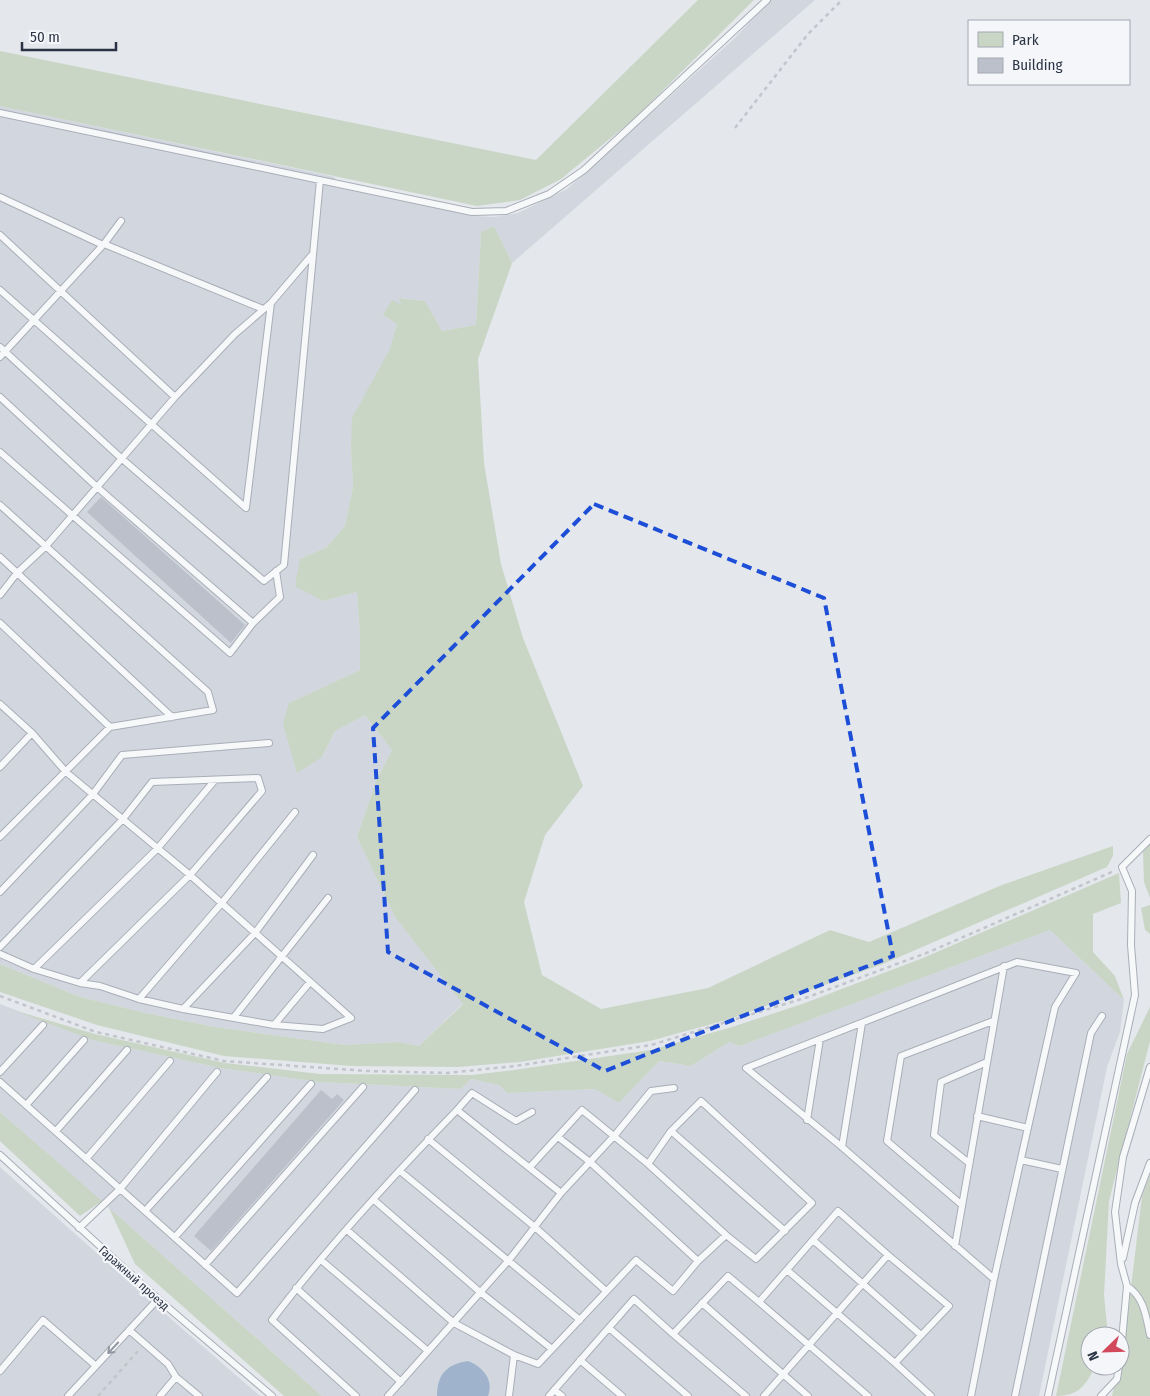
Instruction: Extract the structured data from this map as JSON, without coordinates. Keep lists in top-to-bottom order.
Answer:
{
  "streets": {
    "lane": ["Гаражный проезд"]
  },
  "legend": ["Park", "Building"],
  "scale_bar": "50 m",
  "north": "bottom left"
}
